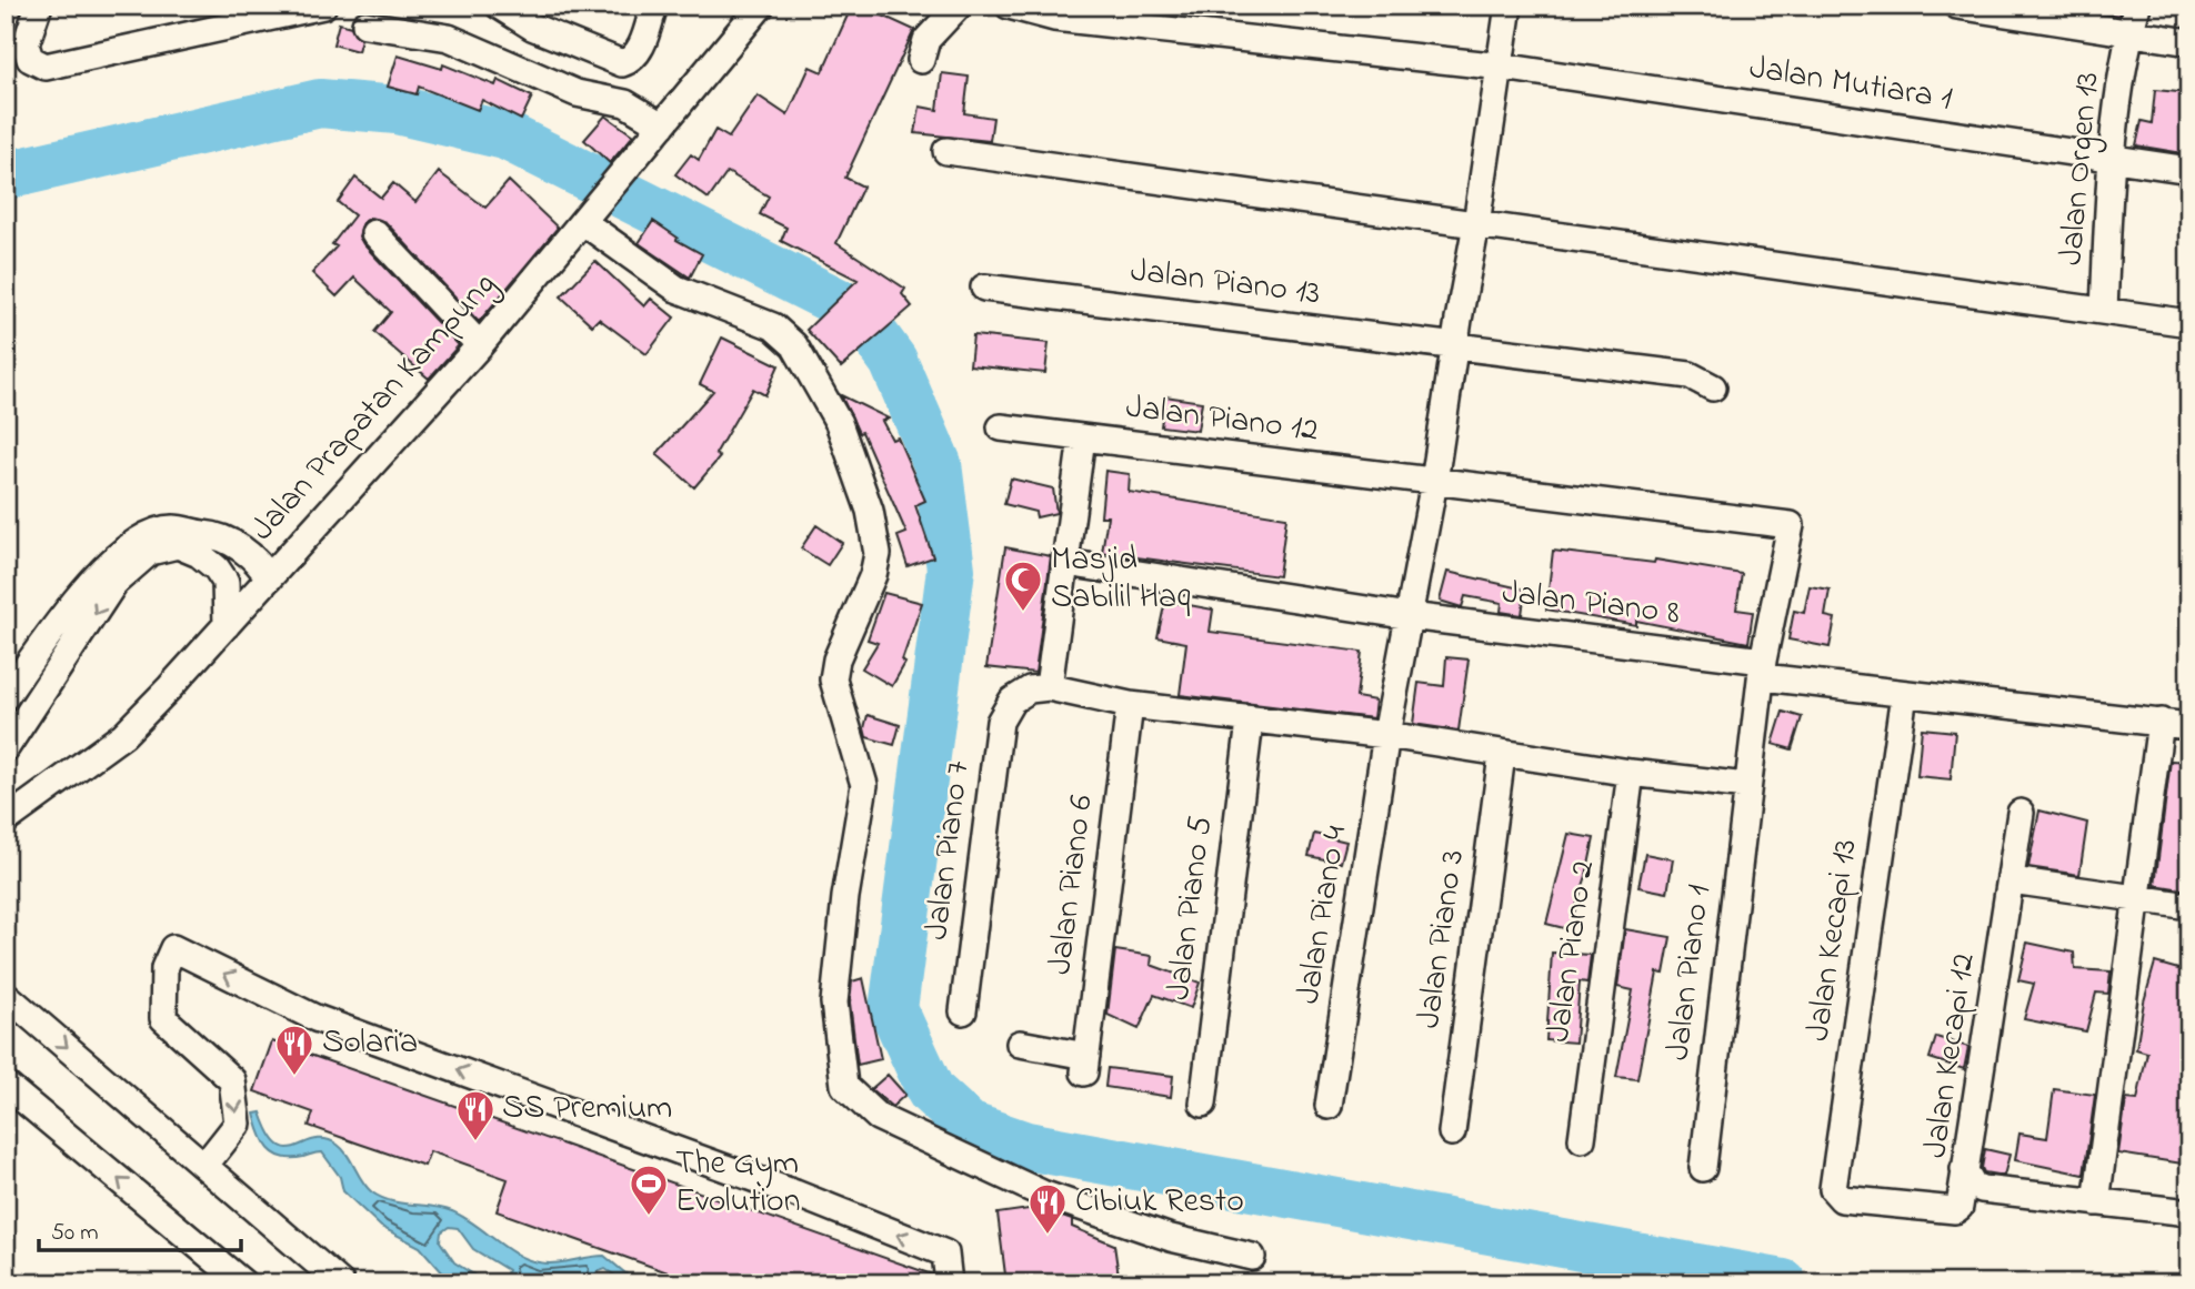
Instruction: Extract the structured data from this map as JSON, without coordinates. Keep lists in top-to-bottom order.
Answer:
{
  "streets": {
    "street": [
      "Jalan Mutiara 1",
      "Jalan Orgen 13",
      "Jalan Piano 13",
      "Jalan Prapatan Kampung",
      "Jalan Piano 12",
      "Jalan Piano 8",
      "Jalan Piano 7",
      "Jalan Piano 6",
      "Jalan Piano 5",
      "Jalan Piano 4",
      "Jalan Piano 3",
      "Jalan Kecapi 13",
      "Jalan Piano 2",
      "Jalan Piano 1",
      "Jalan Kecapi 12"
    ]
  },
  "crossings": [
    ["Jalan Mutiara 1", "Jalan Orgen 13"],
    ["Jalan Mutiara 1", "Jalan Piano 4"],
    ["Jalan Piano 13", "Jalan Piano 4"],
    ["Jalan Piano 12", "Jalan Piano 8"],
    ["Jalan Piano 12", "Jalan Piano 4"],
    ["Jalan Piano 12", "Jalan Piano 1"],
    ["Jalan Piano 8", "Jalan Piano 4"],
    ["Jalan Piano 8", "Jalan Kecapi 13"],
    ["Jalan Piano 8", "Jalan Piano 1"],
    ["Jalan Kecapi 13", "Jalan Kecapi 12"]
  ],
  "places": {
    "mosque": ["Masjid Sabilil Haq"],
    "restaurant": ["Solaria", "SS Premium", "Cibiuk Resto"],
    "sports": ["The Gym Evolution"]
  },
  "scale_bar": "50 m"
}
